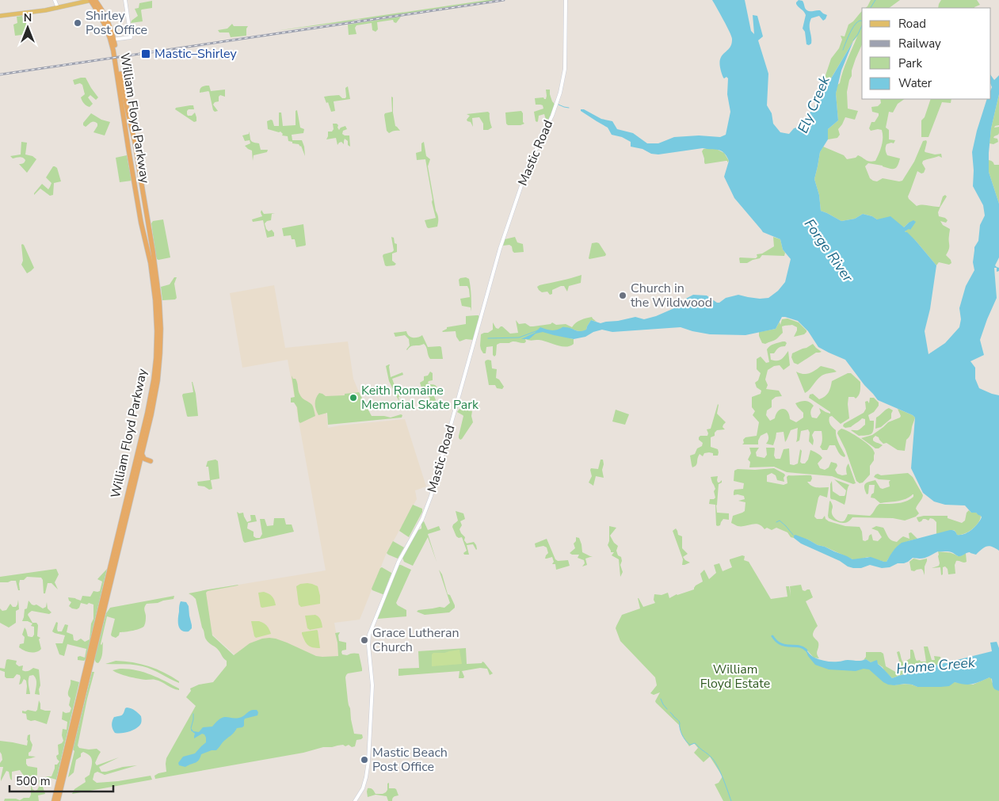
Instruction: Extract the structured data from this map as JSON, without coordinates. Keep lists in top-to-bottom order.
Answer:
{
  "streets": {
    "highway": ["William Floyd Parkway"],
    "main road": ["Mastic Road"]
  },
  "water": ["Ely Creek", "Forge River", "Home Creek"],
  "parks": ["William Floyd Estate"],
  "places": {
    "other": [
      "Shirley Post Office",
      "Church in the Wildwood",
      "Keith Romaine Memorial Skate Park",
      "Grace Lutheran Church",
      "Mastic Beach Post Office"
    ],
    "transit": ["Mastic–Shirley"]
  },
  "legend": [
    "Road",
    "Railway",
    "Park",
    "Water"
  ],
  "scale_bar": "500 m",
  "north": "top"
}
